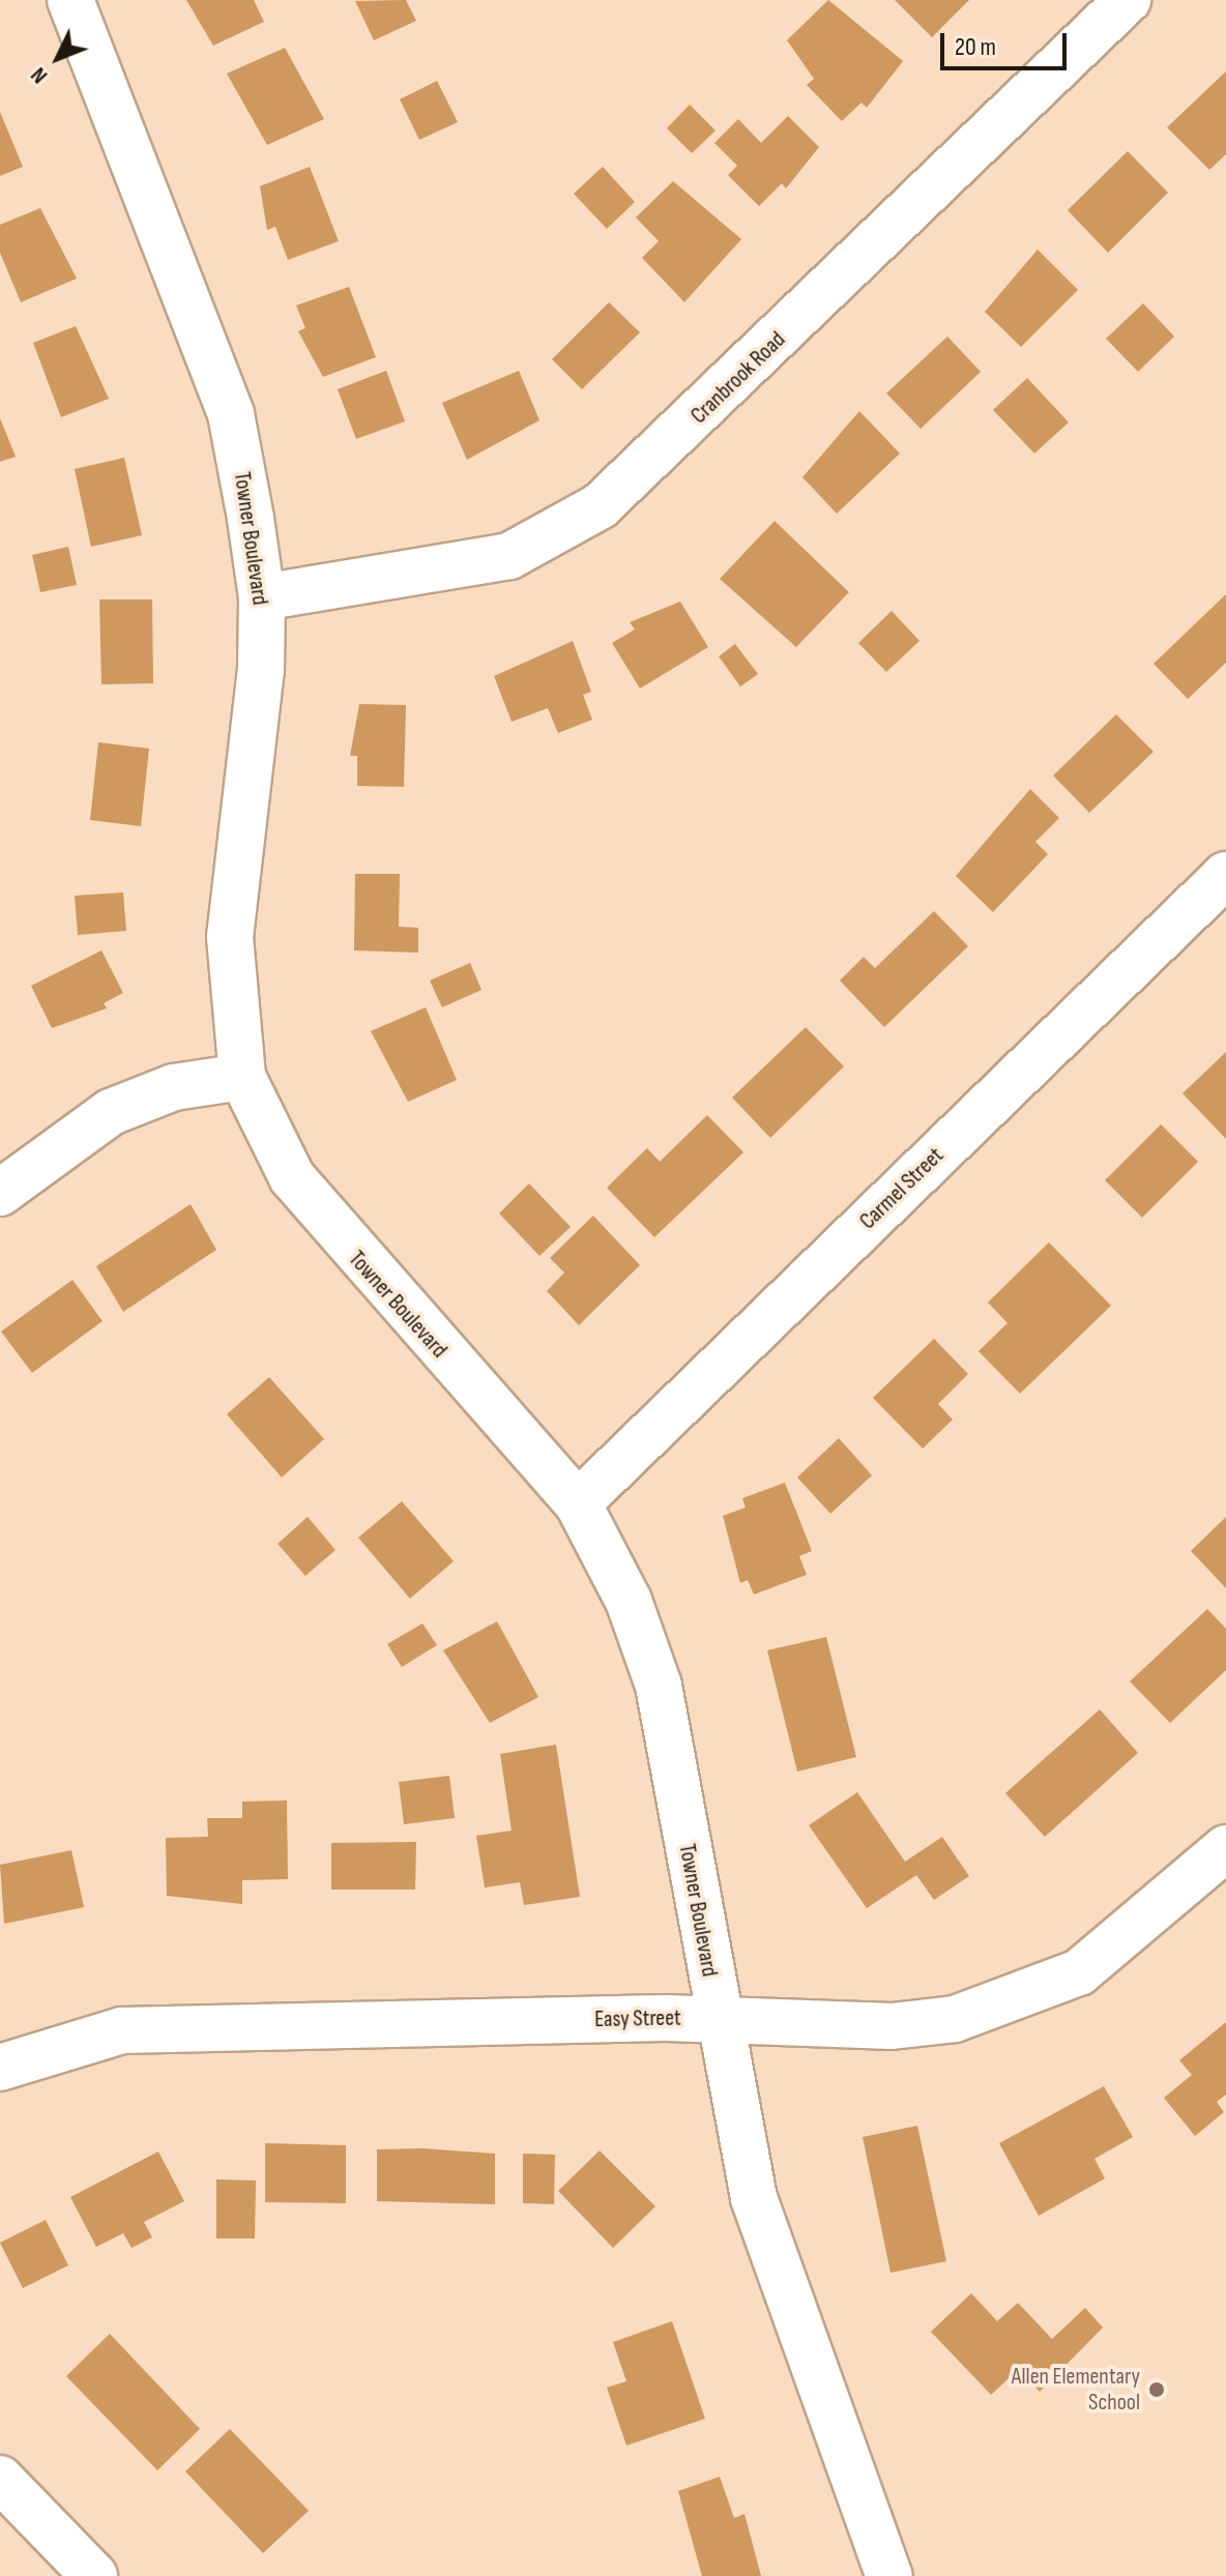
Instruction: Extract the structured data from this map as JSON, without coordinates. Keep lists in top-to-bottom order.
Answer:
{
  "streets": {
    "street": [
      "Cranbrook Road",
      "Towner Boulevard",
      "Carmel Street",
      "Easy Street"
    ]
  },
  "crossings": [
    ["Cranbrook Road", "Towner Boulevard"],
    ["Towner Boulevard", "Carmel Street"],
    ["Towner Boulevard", "Easy Street"]
  ],
  "places": ["Allen Elementary School"],
  "scale_bar": "20 m",
  "north": "bottom left"
}
